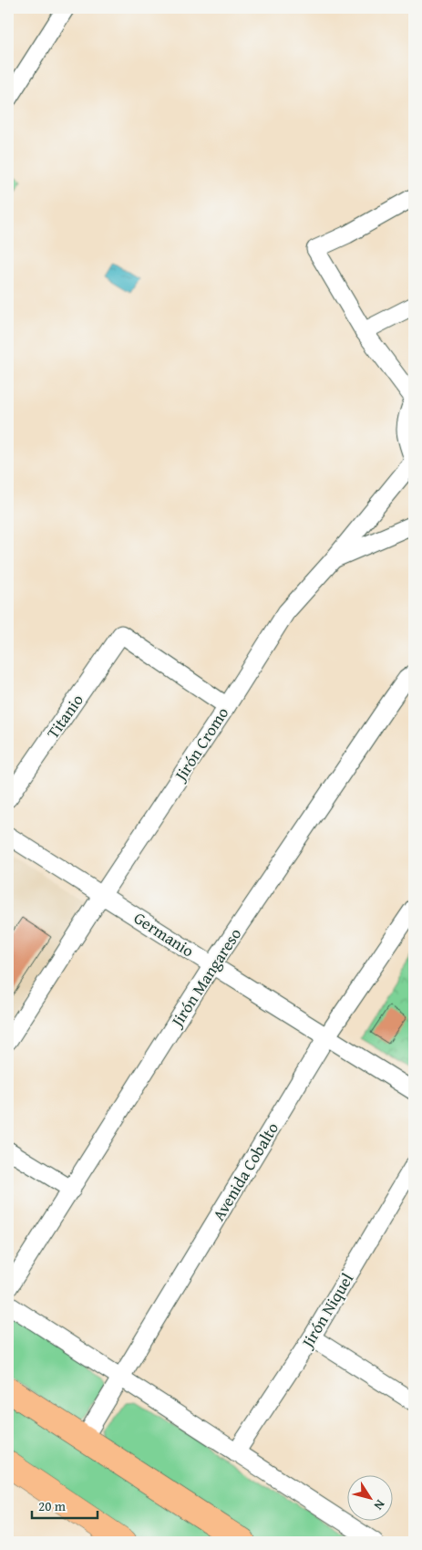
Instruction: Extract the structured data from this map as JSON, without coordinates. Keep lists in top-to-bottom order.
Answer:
{
  "streets": {
    "street": [
      "Titanio",
      "Jirón Cromo",
      "Germanio",
      "Jirón Mangareso",
      "Avenida Cobalto",
      "Jirón Niquel"
    ]
  },
  "crossings": [
    ["Titanio", "Jirón Cromo"],
    ["Jirón Cromo", "Germanio"],
    ["Germanio", "Jirón Mangareso"],
    ["Germanio", "Avenida Cobalto"]
  ],
  "scale_bar": "20 m",
  "north": "bottom right"
}
